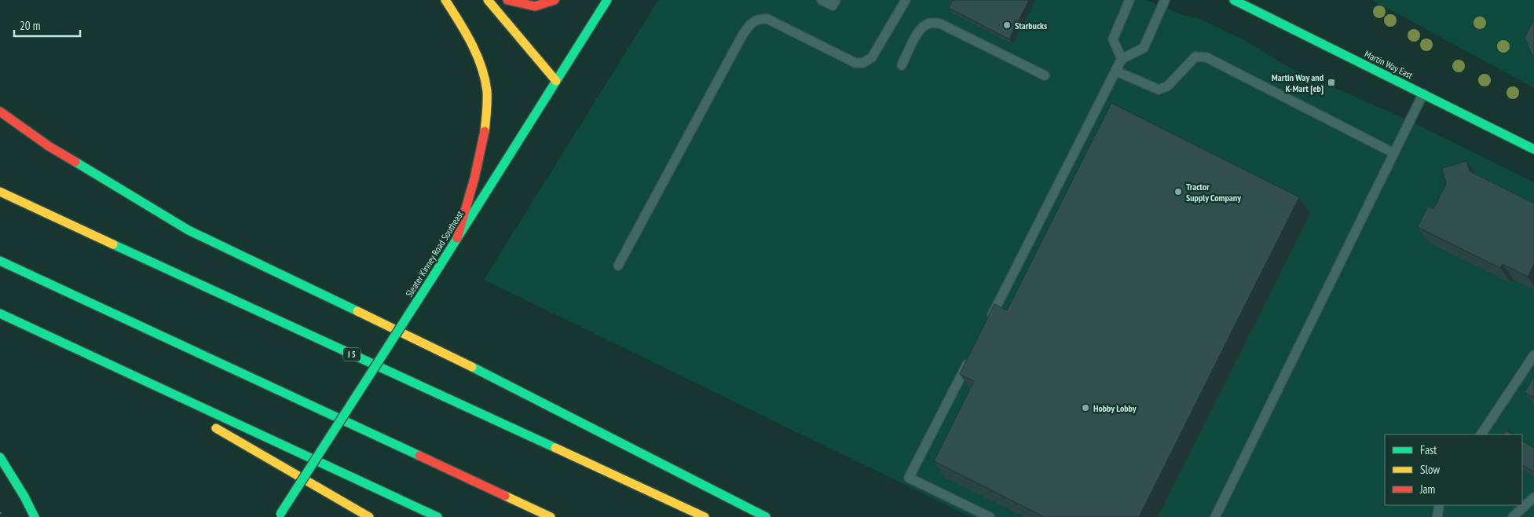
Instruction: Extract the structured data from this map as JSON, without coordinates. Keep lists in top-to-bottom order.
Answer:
{
  "streets": {
    "main road": ["Martin Way East", "Sleater Kinney Road Southeast", "I 5"]
  },
  "places": {
    "other": ["Starbucks", "Tractor Supply Company", "Hobby Lobby"],
    "transit": ["Martin Way and K-Mart [eb]"]
  },
  "legend": ["Fast", "Slow", "Jam"],
  "scale_bar": "20 m"
}
